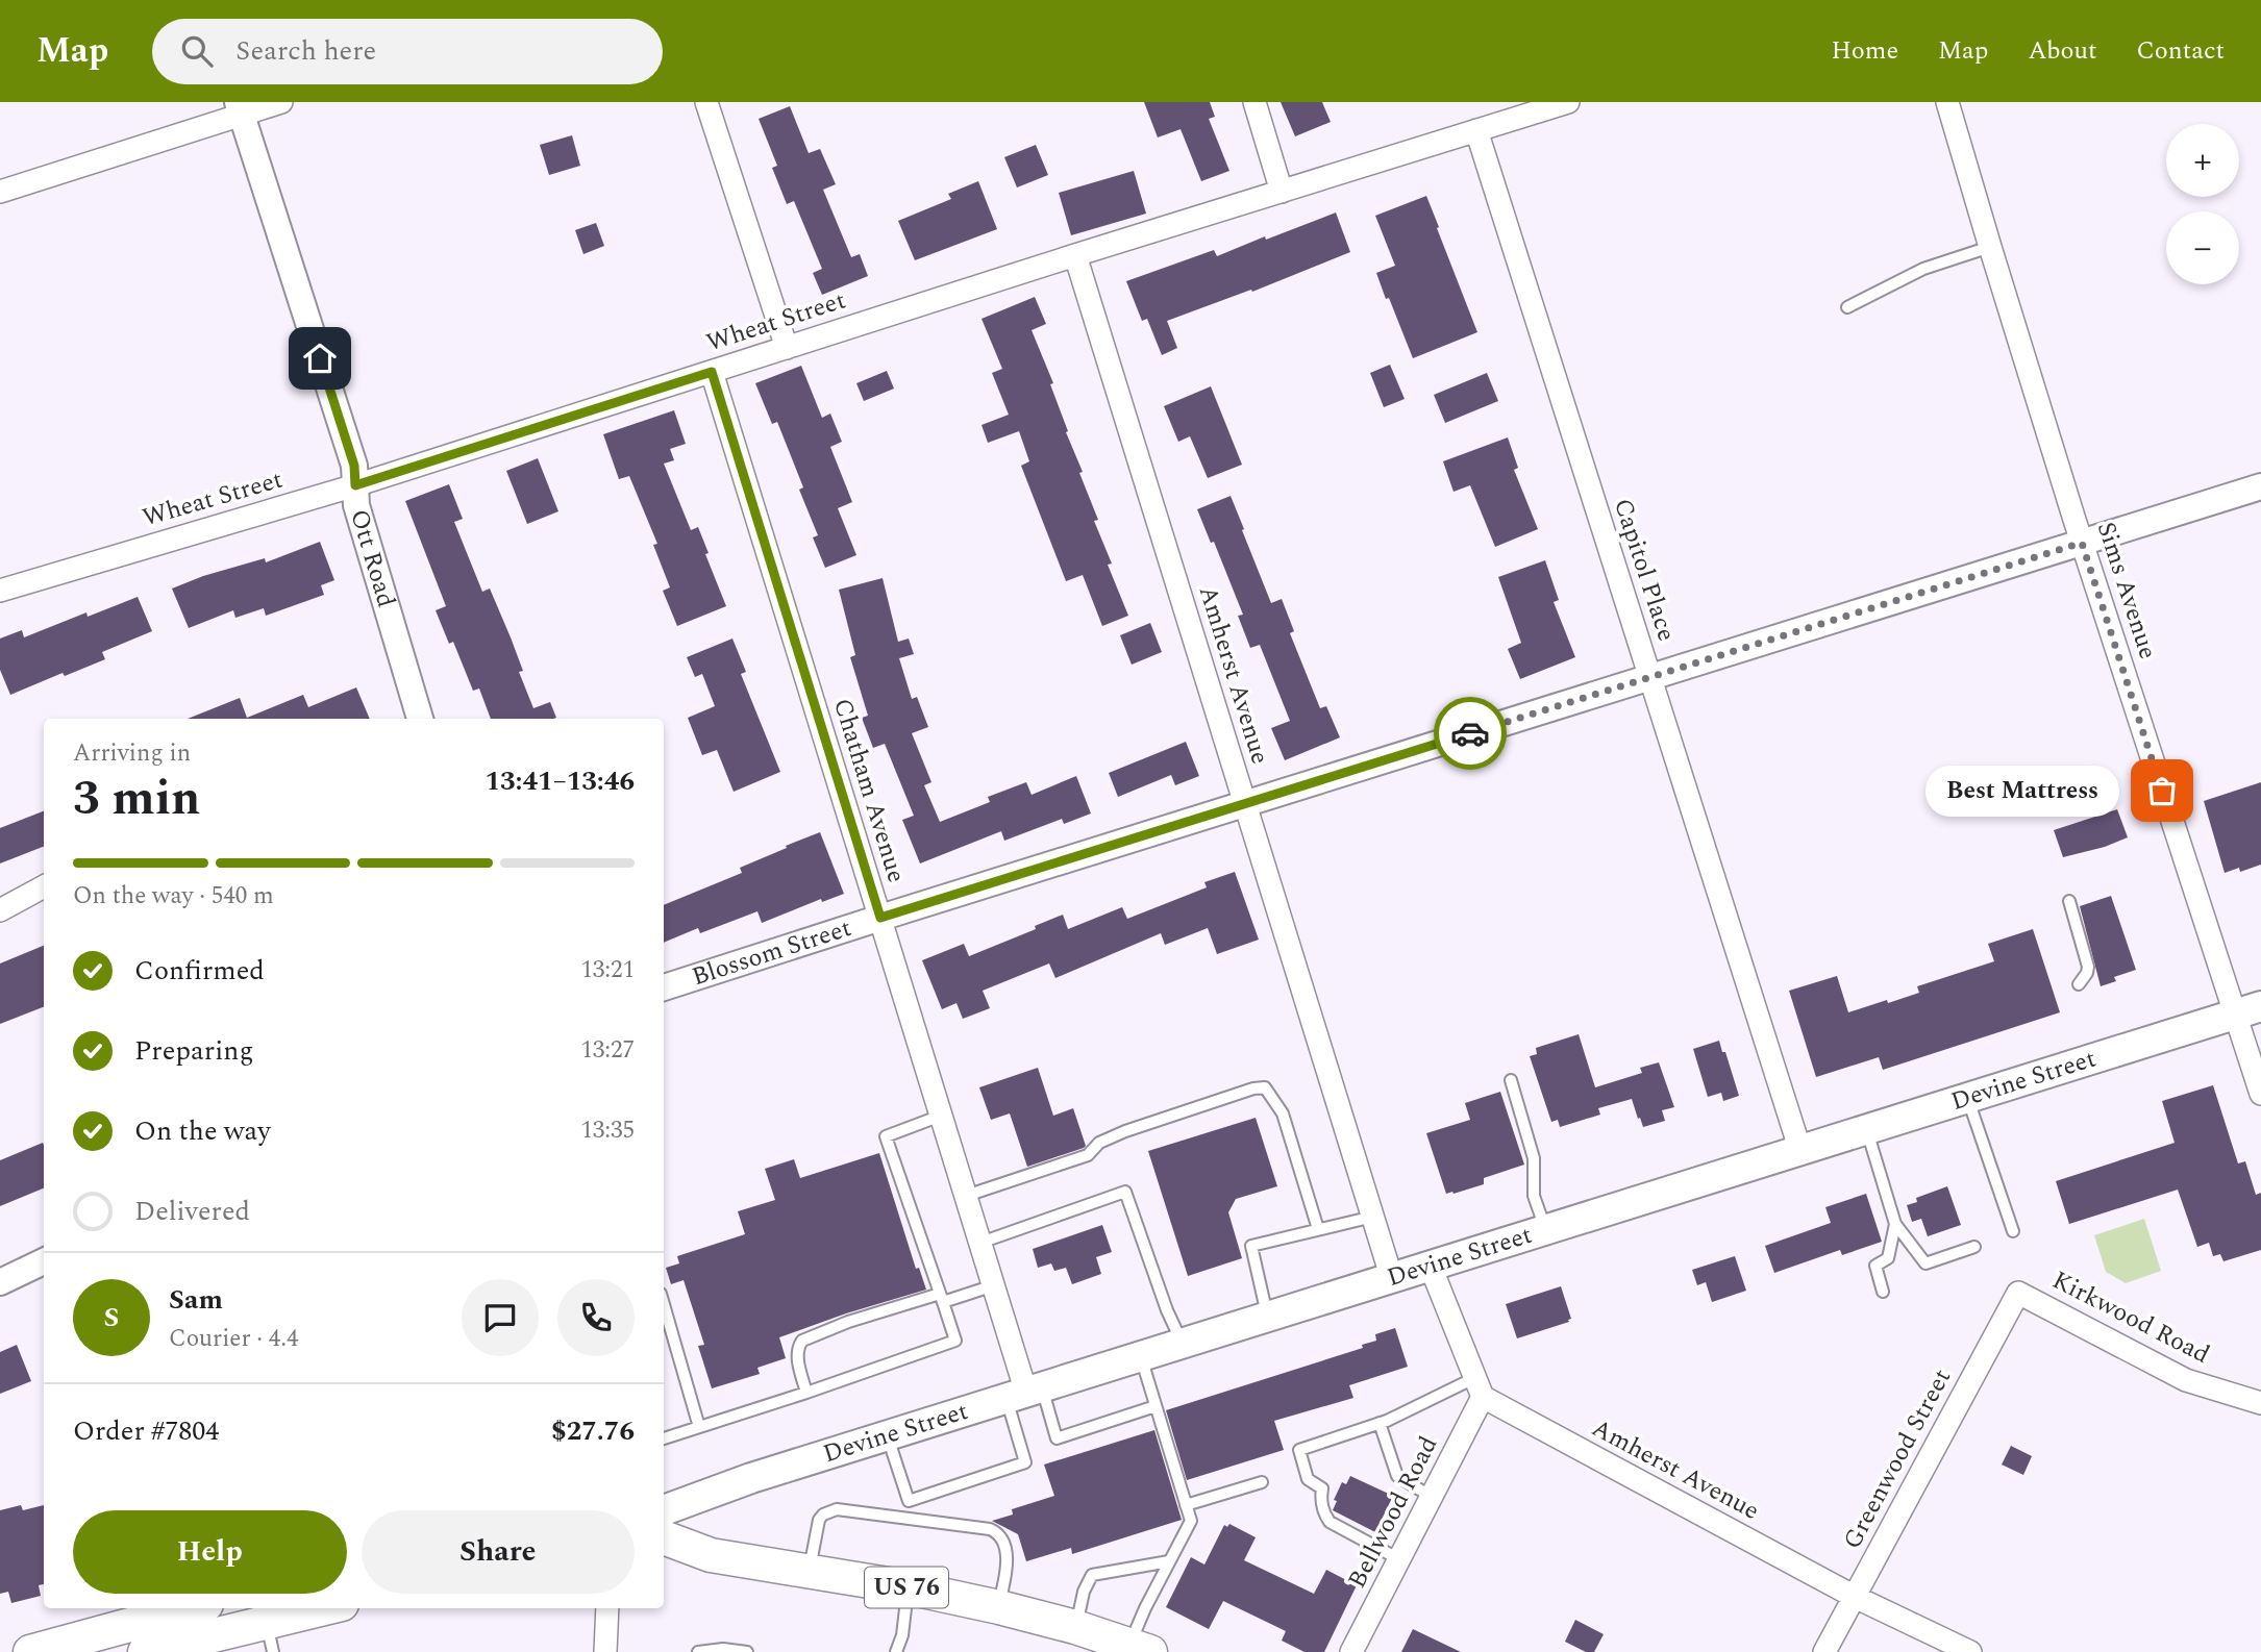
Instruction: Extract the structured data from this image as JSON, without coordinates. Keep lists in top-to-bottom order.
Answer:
{
  "streets": {
    "main road": ["Devine Street", "US 76"],
    "street": [
      "Wheat Street",
      "Ott Road",
      "Capitol Place",
      "Sims Avenue",
      "Amherst Avenue",
      "Chatham Avenue",
      "Blossom Street",
      "Kirkwood Road",
      "Greenwood Street",
      "Bellwood Road"
    ]
  },
  "crossings": [
    ["Wheat Street", "Ott Road"],
    ["Wheat Street", "Capitol Place"],
    ["Wheat Street", "Amherst Avenue"],
    ["Wheat Street", "Chatham Avenue"],
    ["Capitol Place", "Blossom Street"],
    ["Capitol Place", "Devine Street"],
    ["Sims Avenue", "Blossom Street"],
    ["Sims Avenue", "Devine Street"],
    ["Amherst Avenue", "Blossom Street"],
    ["Amherst Avenue", "Devine Street"],
    ["Amherst Avenue", "Greenwood Street"],
    ["Amherst Avenue", "Bellwood Road"],
    ["Chatham Avenue", "Blossom Street"],
    ["Chatham Avenue", "Devine Street"],
    ["Kirkwood Road", "Greenwood Street"]
  ],
  "places": ["Best Mattress"],
  "page": {
    "header": "Map",
    "search": "Search here",
    "nav": [
      "Home",
      "Map",
      "About",
      "Contact"
    ],
    "map_buttons": ["+", "−"],
    "heading": ["3 min", "Arriving in", "13:41–13:46"],
    "panel": [
      "Sam",
      "Courier · 4.4",
      "Order #7804",
      "$27.76"
    ],
    "bubble": "Best Mattress",
    "bar": "On the way · 540 m",
    "list": [
      ["Confirmed", "13:21"],
      ["Preparing", "13:27"],
      ["On the way", "13:35"],
      "Delivered"
    ],
    "round": "S",
    "buttons": ["Help", "Share"]
  }
}
